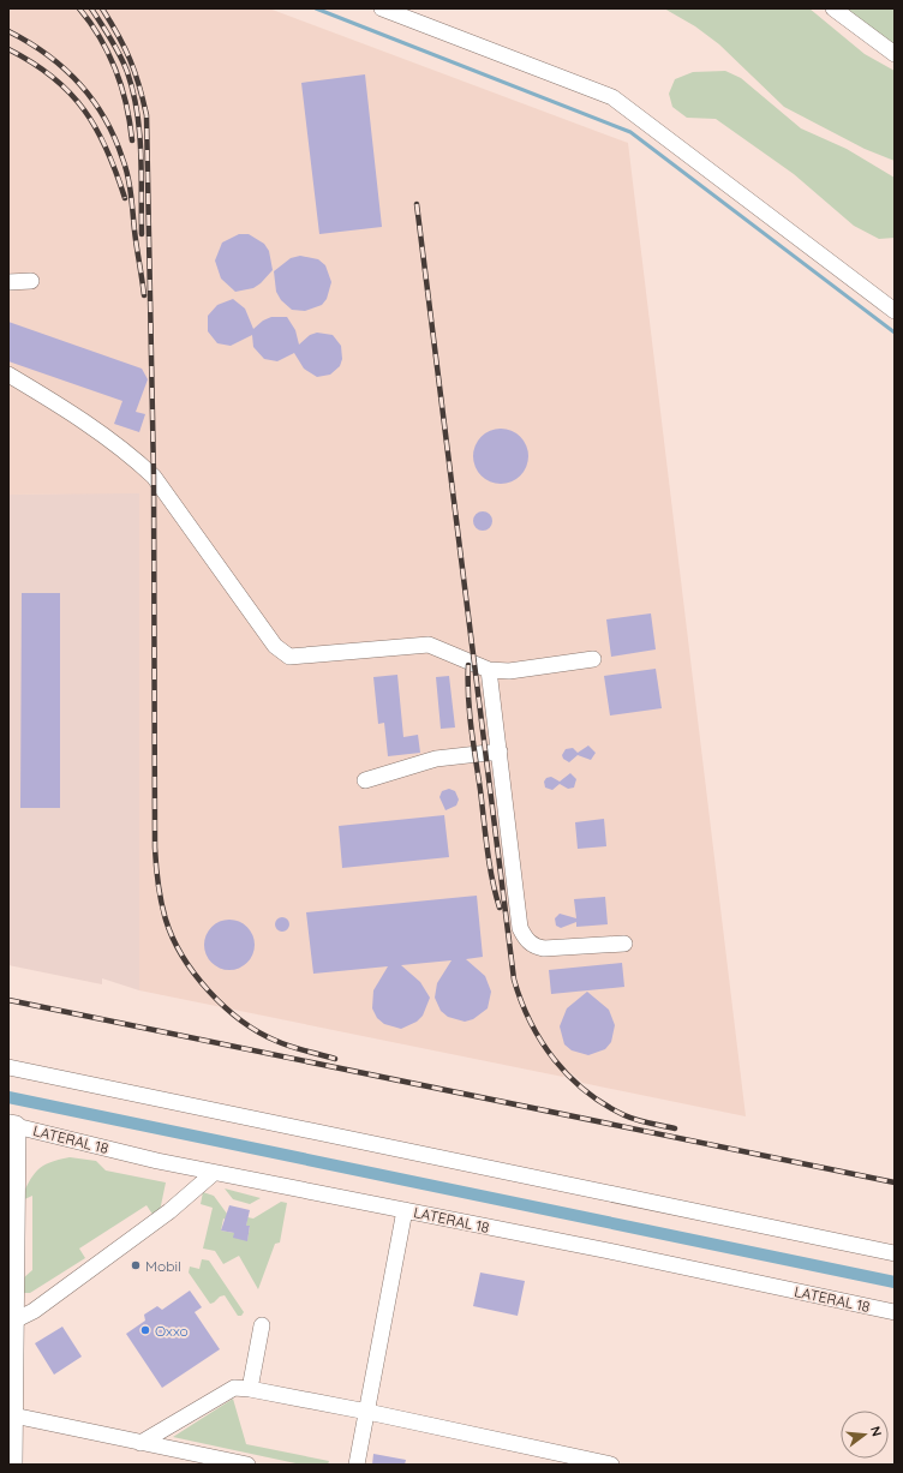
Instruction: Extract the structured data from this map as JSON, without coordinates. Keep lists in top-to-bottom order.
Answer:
{
  "streets": {
    "street": ["LATERAL 18"]
  },
  "places": ["Mobil", "Oxxo"],
  "north": "right"
}
